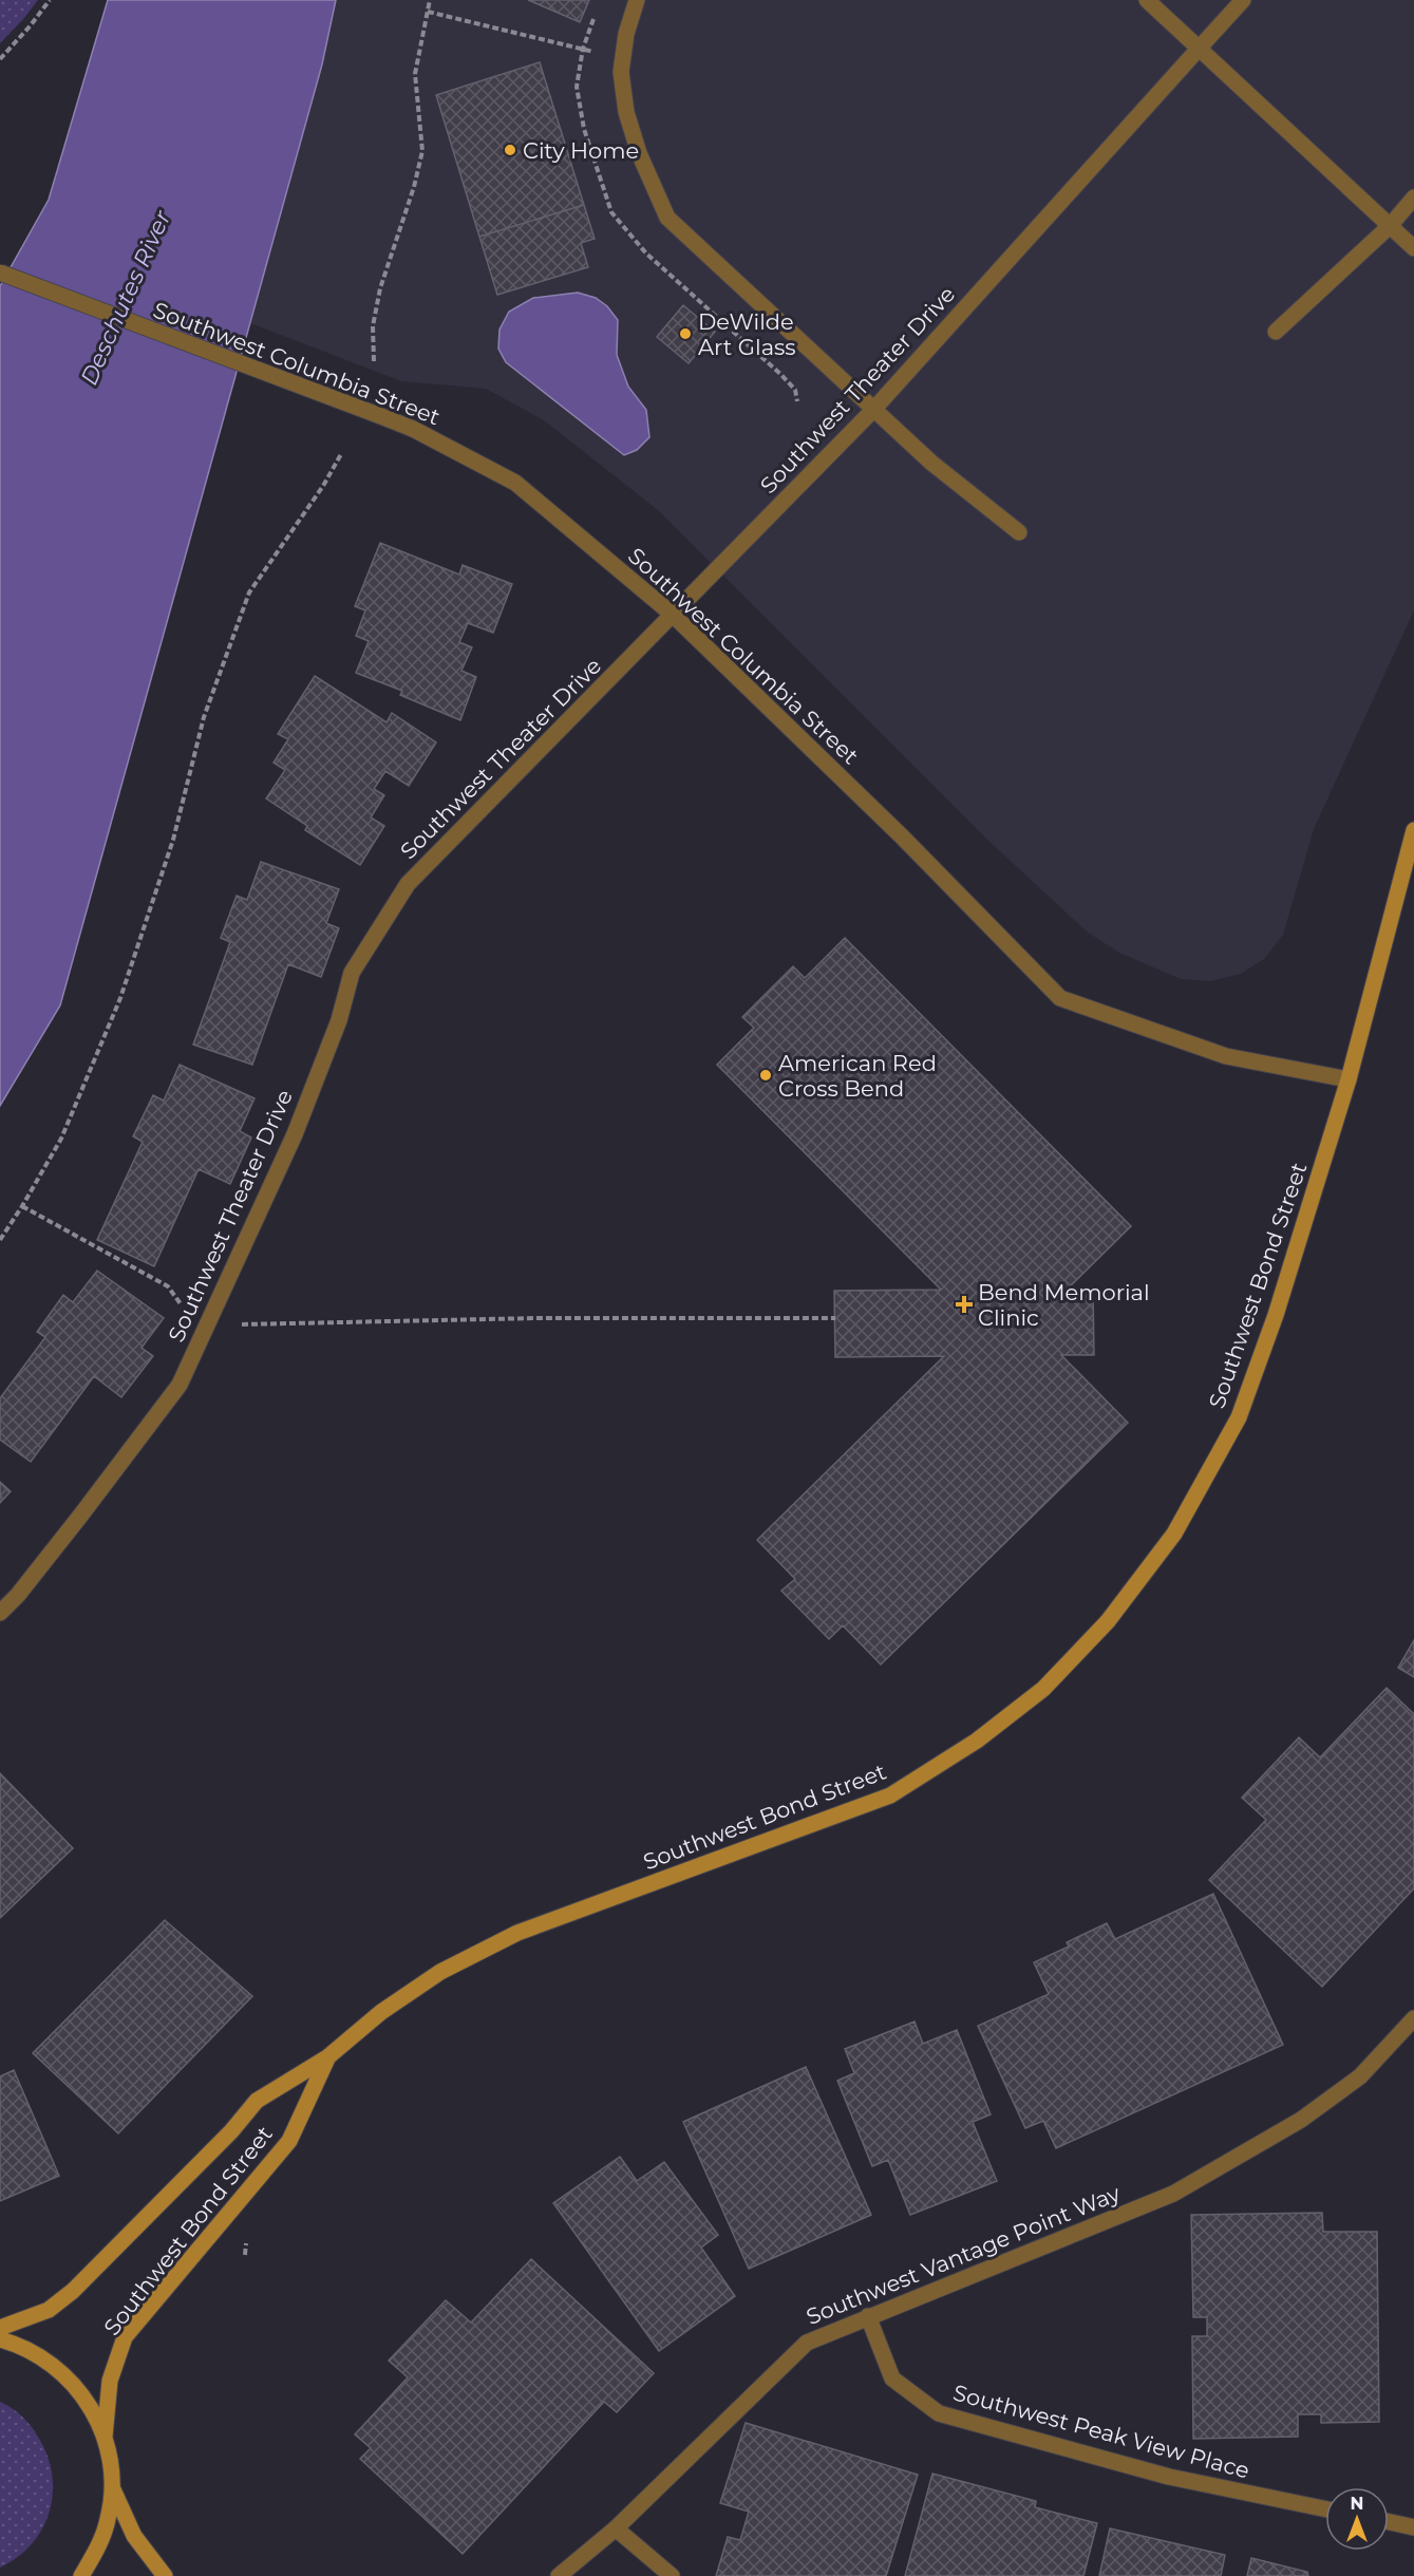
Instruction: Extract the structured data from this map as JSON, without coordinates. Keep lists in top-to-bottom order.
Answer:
{
  "streets": {
    "street": [
      "Southwest Columbia Street",
      "Southwest Theater Drive",
      "Southwest Bond Street",
      "Southwest Vantage Point Way",
      "Southwest Peak View Place"
    ]
  },
  "crossings": [
    ["Southwest Columbia Street", "Southwest Theater Drive"],
    ["Southwest Columbia Street", "Southwest Bond Street"],
    ["Southwest Vantage Point Way", "Southwest Peak View Place"]
  ],
  "water": ["Deschutes River"],
  "places": {
    "other": ["City Home", "DeWilde Art Glass", "American Red Cross Bend"],
    "health": ["Bend Memorial Clinic"]
  },
  "north": "top"
}
